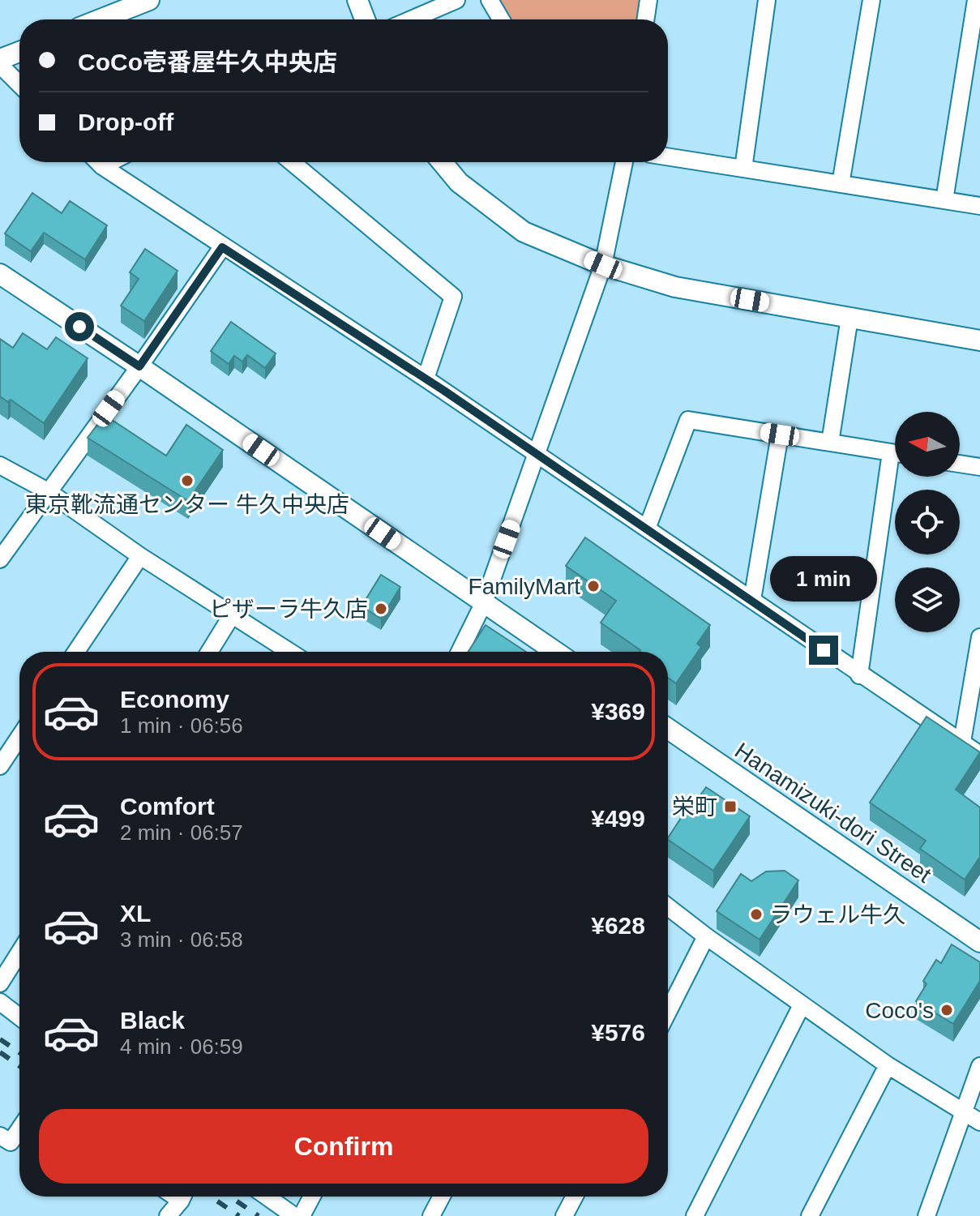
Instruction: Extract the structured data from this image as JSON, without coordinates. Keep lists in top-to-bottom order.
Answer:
{
  "streets": {
    "street": ["Hanamizuki-dori Street"]
  },
  "places": {
    "other": [
      "東京靴流通センター 牛久中央店",
      "FamilyMart",
      "ピザーラ牛久店",
      "ラウェル牛久",
      "Coco's"
    ],
    "transit": ["栄町"]
  },
  "north": "left",
  "page": {
    "banner": ["CoCo壱番屋牛久中央店", "Drop-off"],
    "bubble": "1 min",
    "list": [
      {
        "name": "Economy",
        "note": "1 min · 06:56",
        "value": "¥369"
      },
      {
        "name": "Comfort",
        "note": "2 min · 06:57",
        "value": "¥499"
      },
      {
        "name": "XL",
        "note": "3 min · 06:58",
        "value": "¥628"
      },
      {
        "name": "Black",
        "note": "4 min · 06:59",
        "value": "¥576"
      }
    ],
    "buttons": "Confirm"
  }
}
